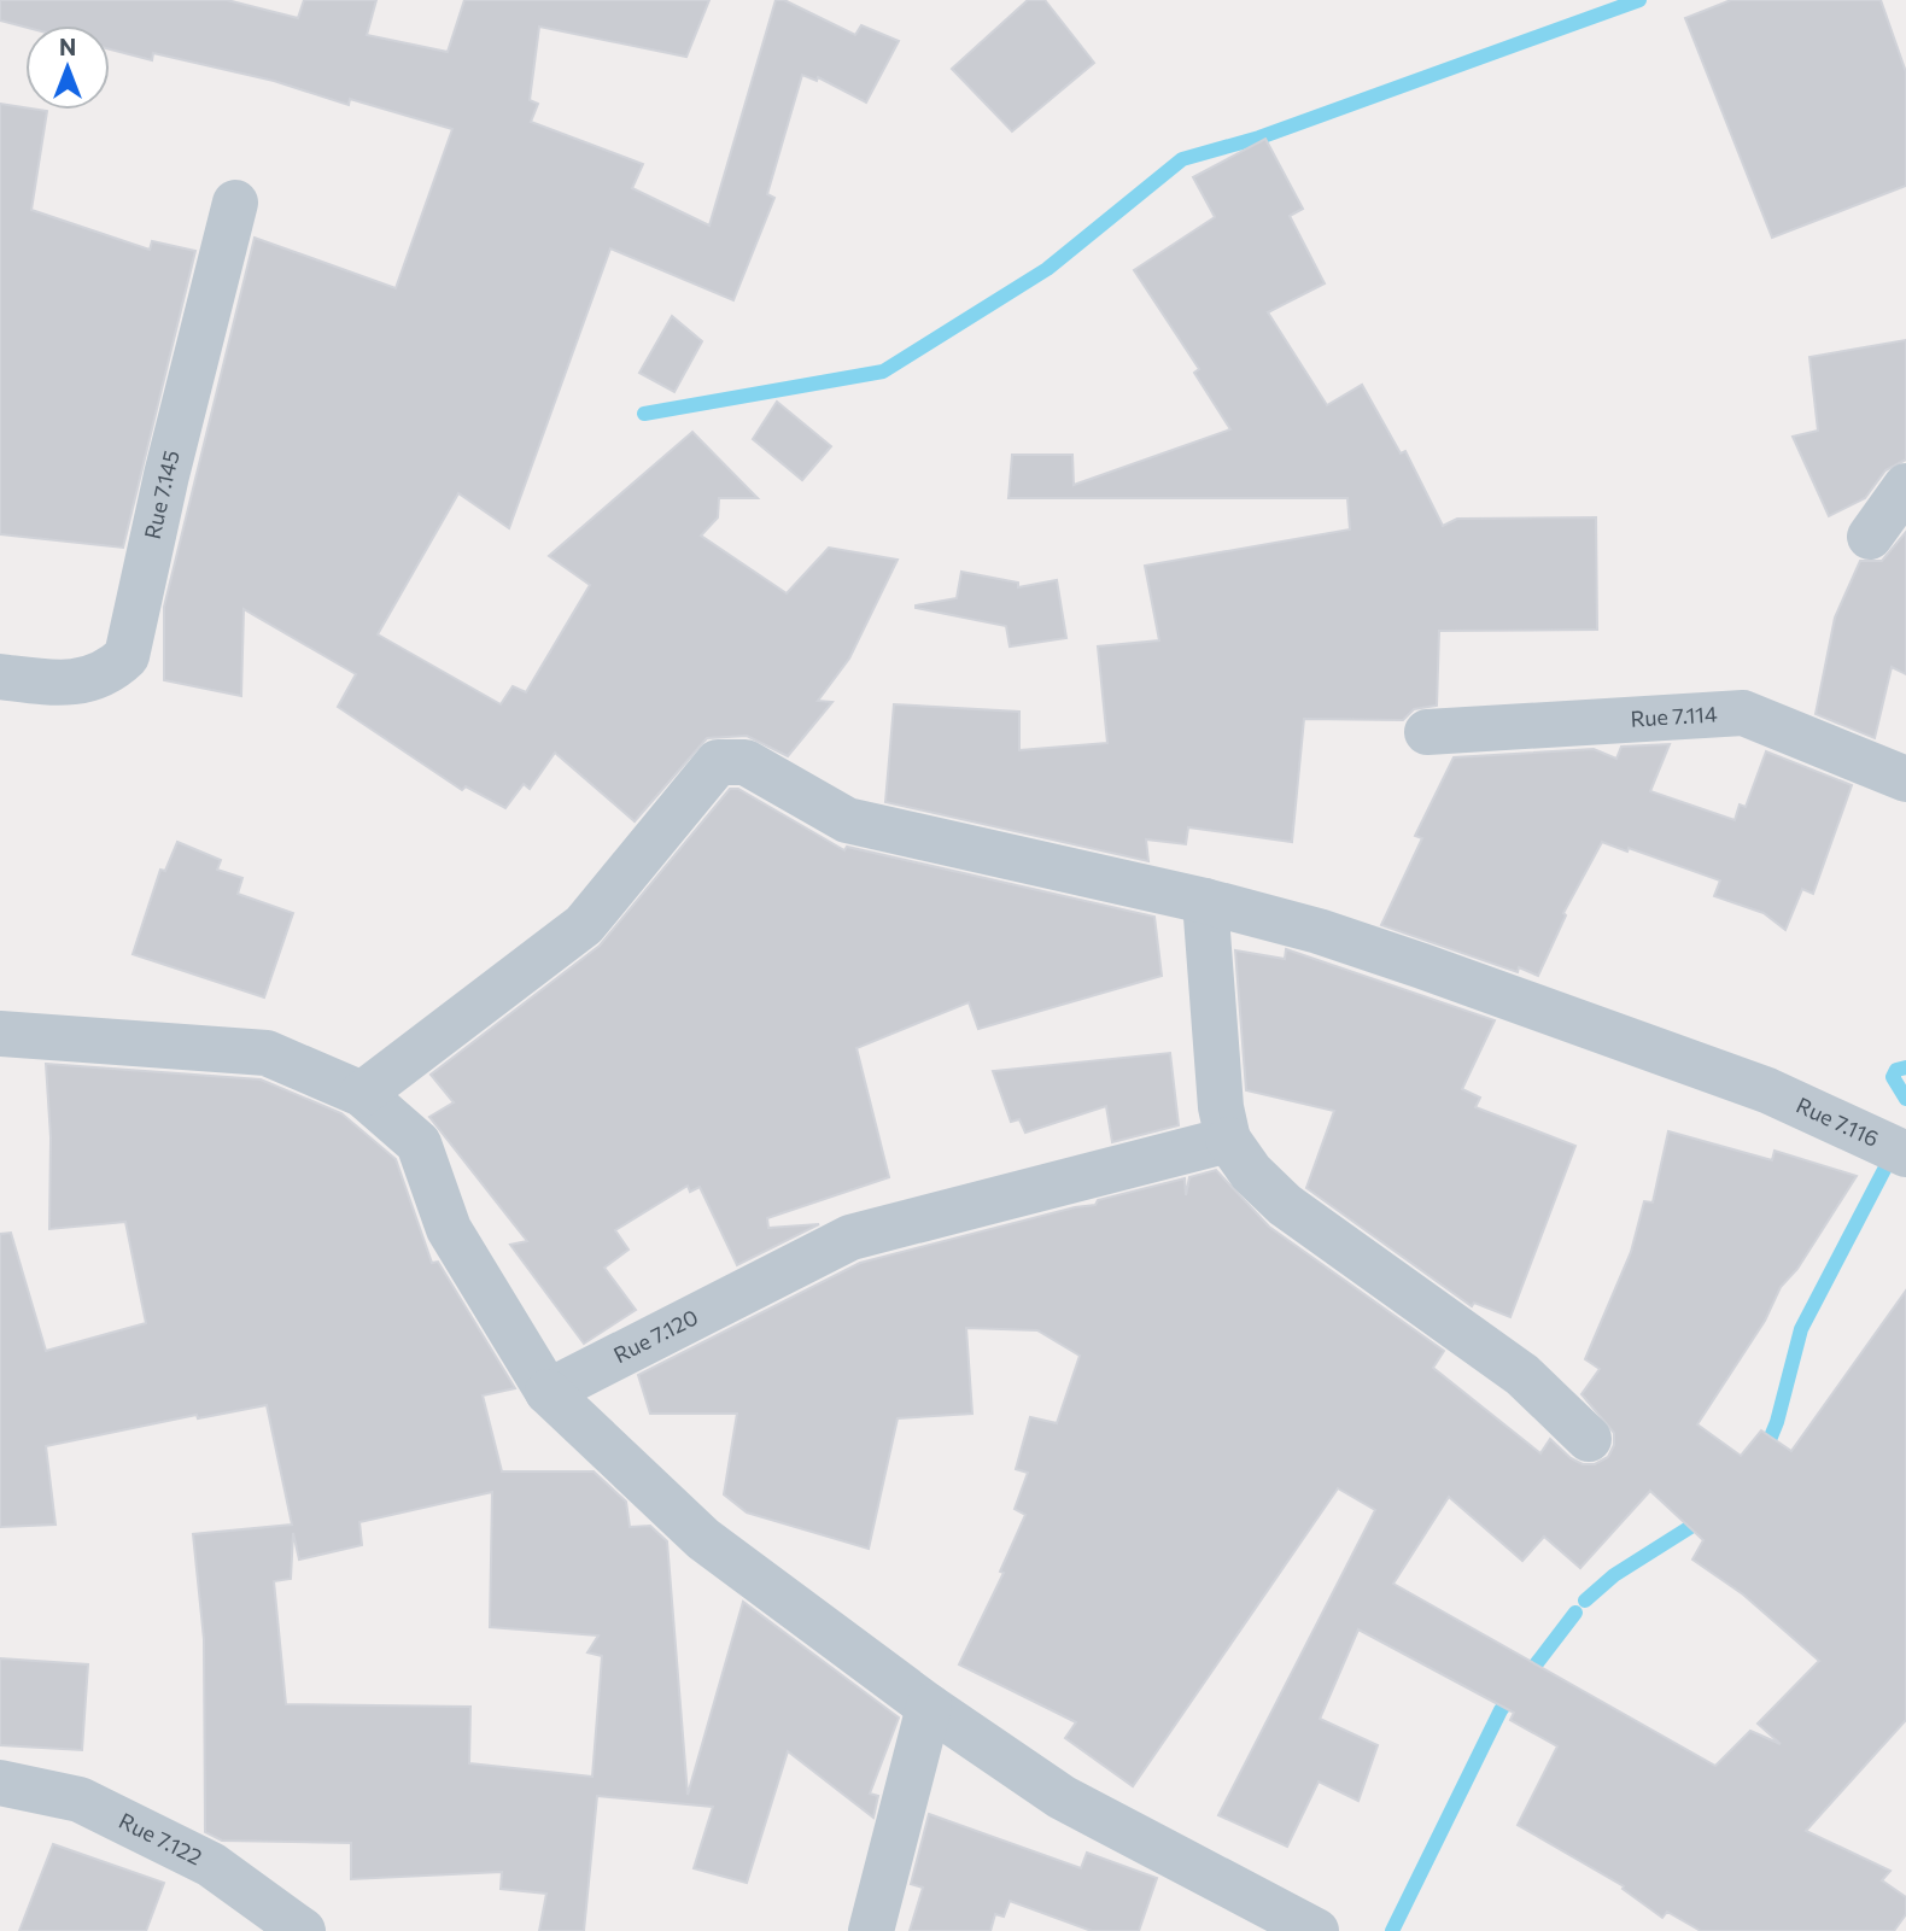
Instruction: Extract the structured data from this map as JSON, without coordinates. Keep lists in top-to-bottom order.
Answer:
{
  "streets": {
    "street": [
      "Rue 7.145",
      "Rue 7.114",
      "Rue 7.116",
      "Rue 7.120",
      "Rue 7.122"
    ]
  },
  "north": "top"
}
